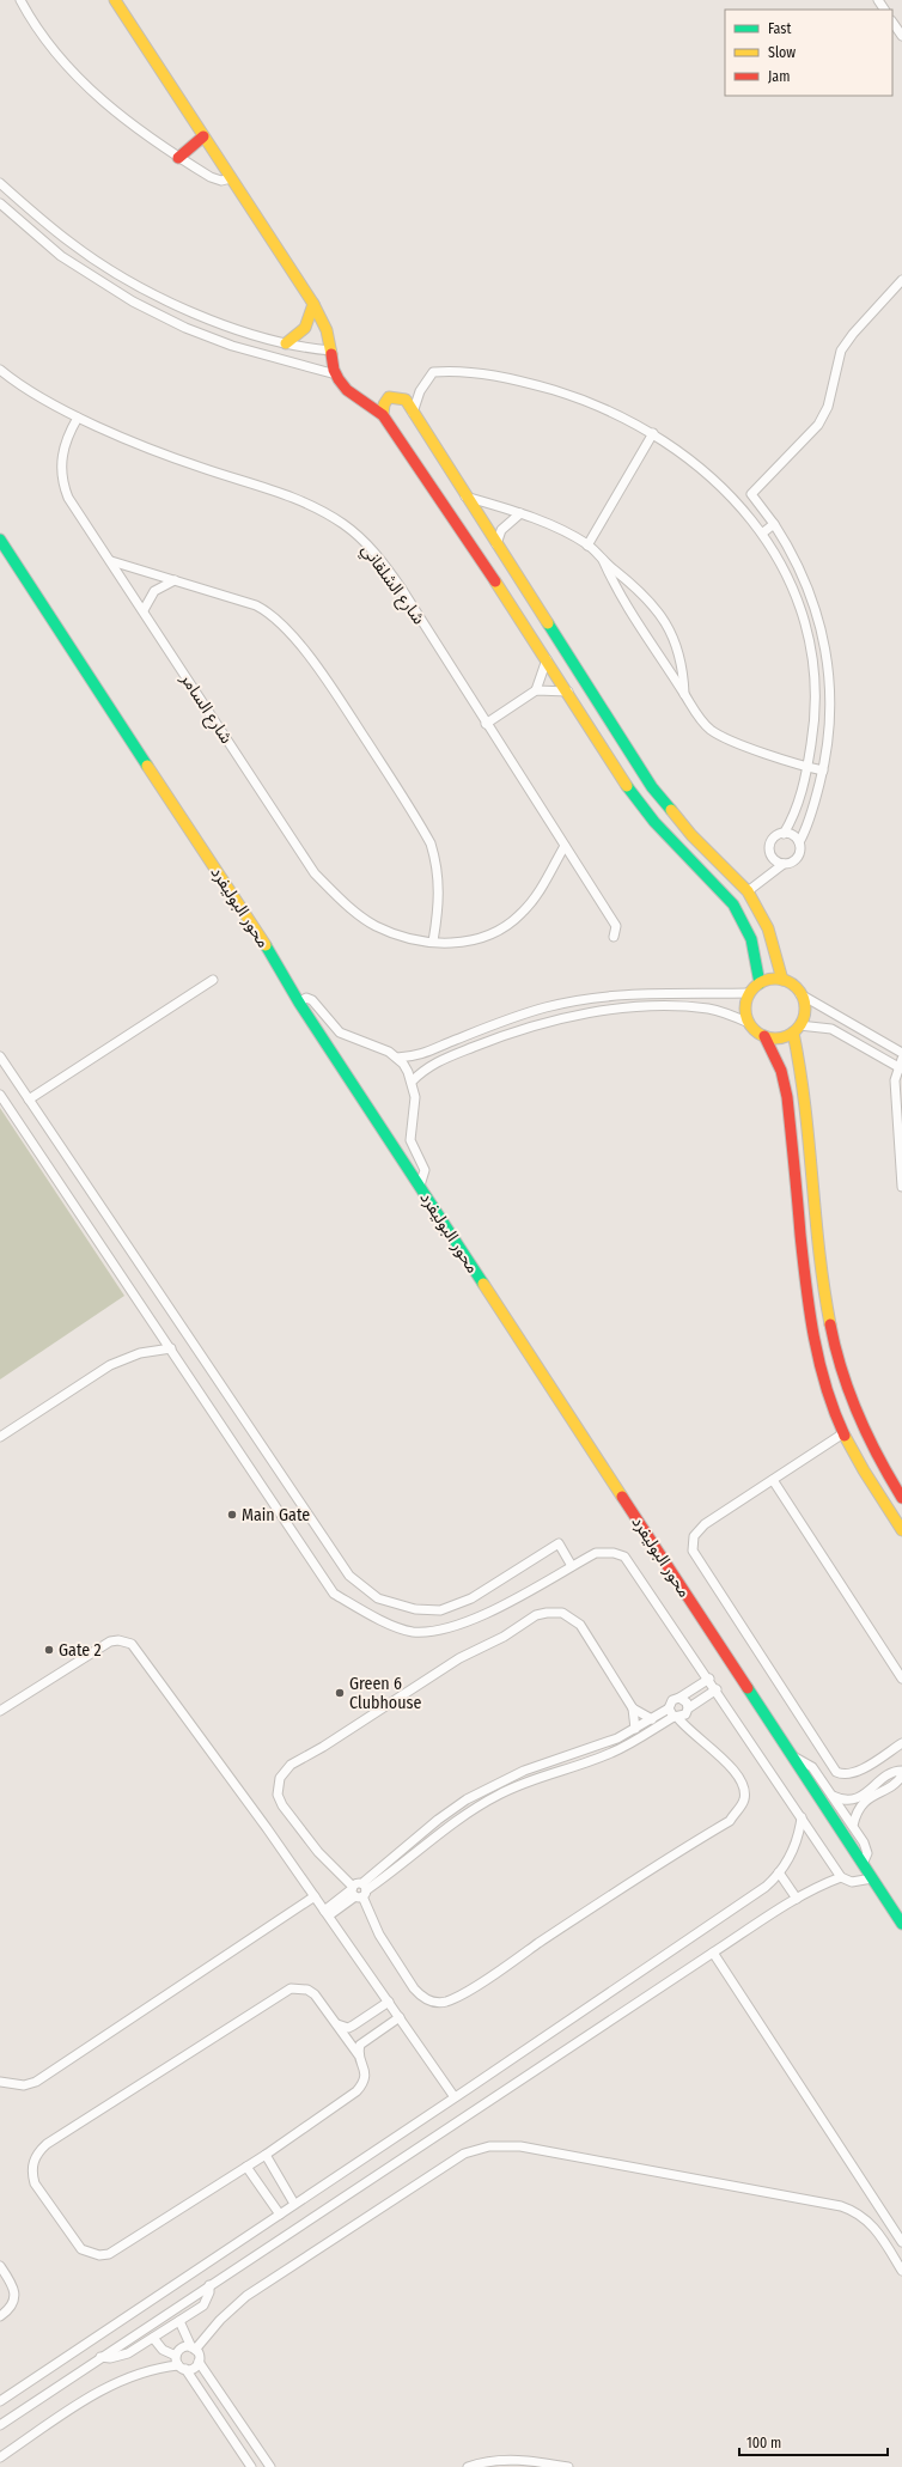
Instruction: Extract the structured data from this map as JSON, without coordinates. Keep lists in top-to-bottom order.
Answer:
{
  "streets": {
    "street": ["شارع الشلقاني", "شارع السامر", "محور البوليفرد"]
  },
  "crossings": [
    ["شارع الشلقاني", "شارع السامر"]
  ],
  "places": ["Main Gate", "Gate 2", "Green 6 Clubhouse"],
  "legend": ["Fast", "Slow", "Jam"],
  "scale_bar": "100 m"
}
